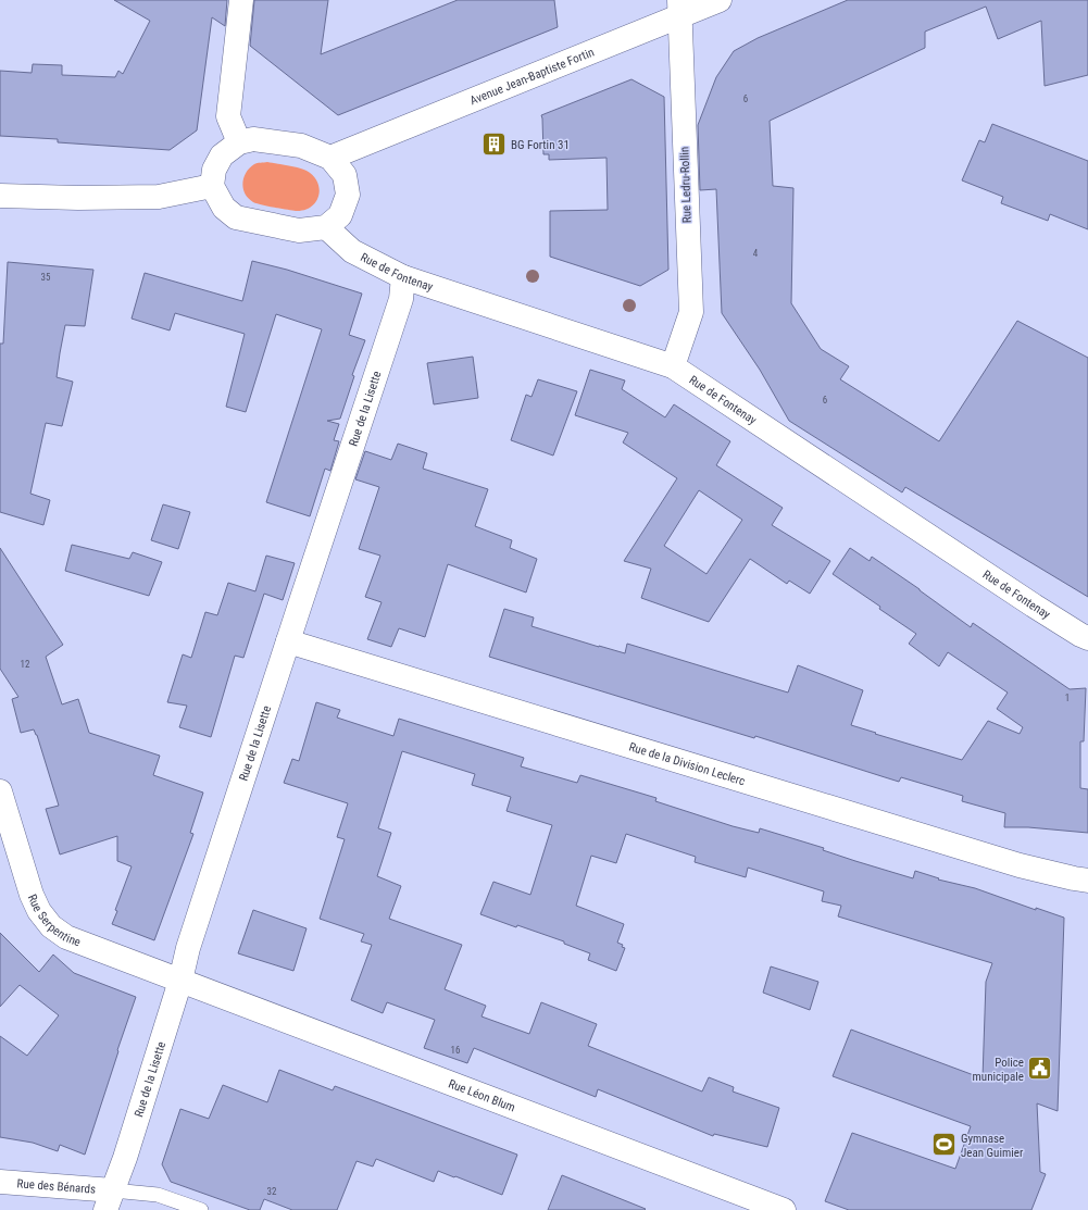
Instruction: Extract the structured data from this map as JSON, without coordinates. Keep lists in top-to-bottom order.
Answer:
{
  "streets": {
    "street": [
      "Avenue Jean-Baptiste Fortin",
      "Rue Ledru-Rollin",
      "Rue de Fontenay",
      "Rue de la Lisette",
      "Rue de la Division Leclerc",
      "Rue Serpentine",
      "Rue Léon Blum",
      "Rue des Bénards"
    ]
  },
  "crossings": [
    ["Avenue Jean-Baptiste Fortin", "Rue Ledru-Rollin"],
    ["Avenue Jean-Baptiste Fortin", "Rue de Fontenay"],
    ["Rue Ledru-Rollin", "Rue de Fontenay"],
    ["Rue de Fontenay", "Rue de la Lisette"],
    ["Rue de la Lisette", "Rue de la Division Leclerc"],
    ["Rue de la Lisette", "Rue Serpentine"],
    ["Rue de la Lisette", "Rue Léon Blum"],
    ["Rue de la Lisette", "Rue des Bénards"],
    ["Rue Serpentine", "Rue Léon Blum"]
  ],
  "places": {
    "building": ["BG Fortin 31"],
    "public building": ["Police municipale"],
    "sports": ["Gymnase Jean Guimier"]
  },
  "house_numbers": [
    "6",
    "4",
    "35",
    "6",
    "12",
    "1",
    "16",
    "32"
  ]
}
